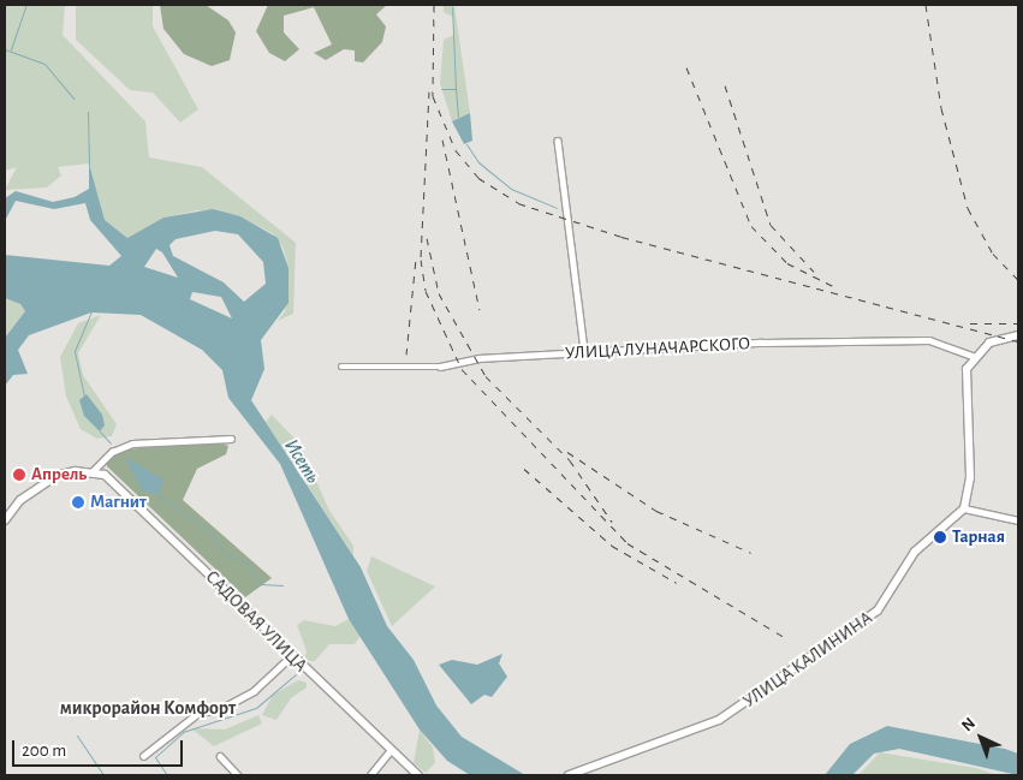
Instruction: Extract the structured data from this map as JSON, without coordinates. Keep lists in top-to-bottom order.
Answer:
{
  "streets": {
    "main road": ["САДОВАЯ УЛИЦА", "УЛИЦА КАЛИНИНА"],
    "street": ["УЛИЦА ЛУНАЧАРСКОГО"]
  },
  "districts": ["микрорайон Комфорт"],
  "water": ["Исеть"],
  "places": ["Апрель", "Магнит", "Тарная"],
  "scale_bar": "200 m",
  "north": "top left"
}
